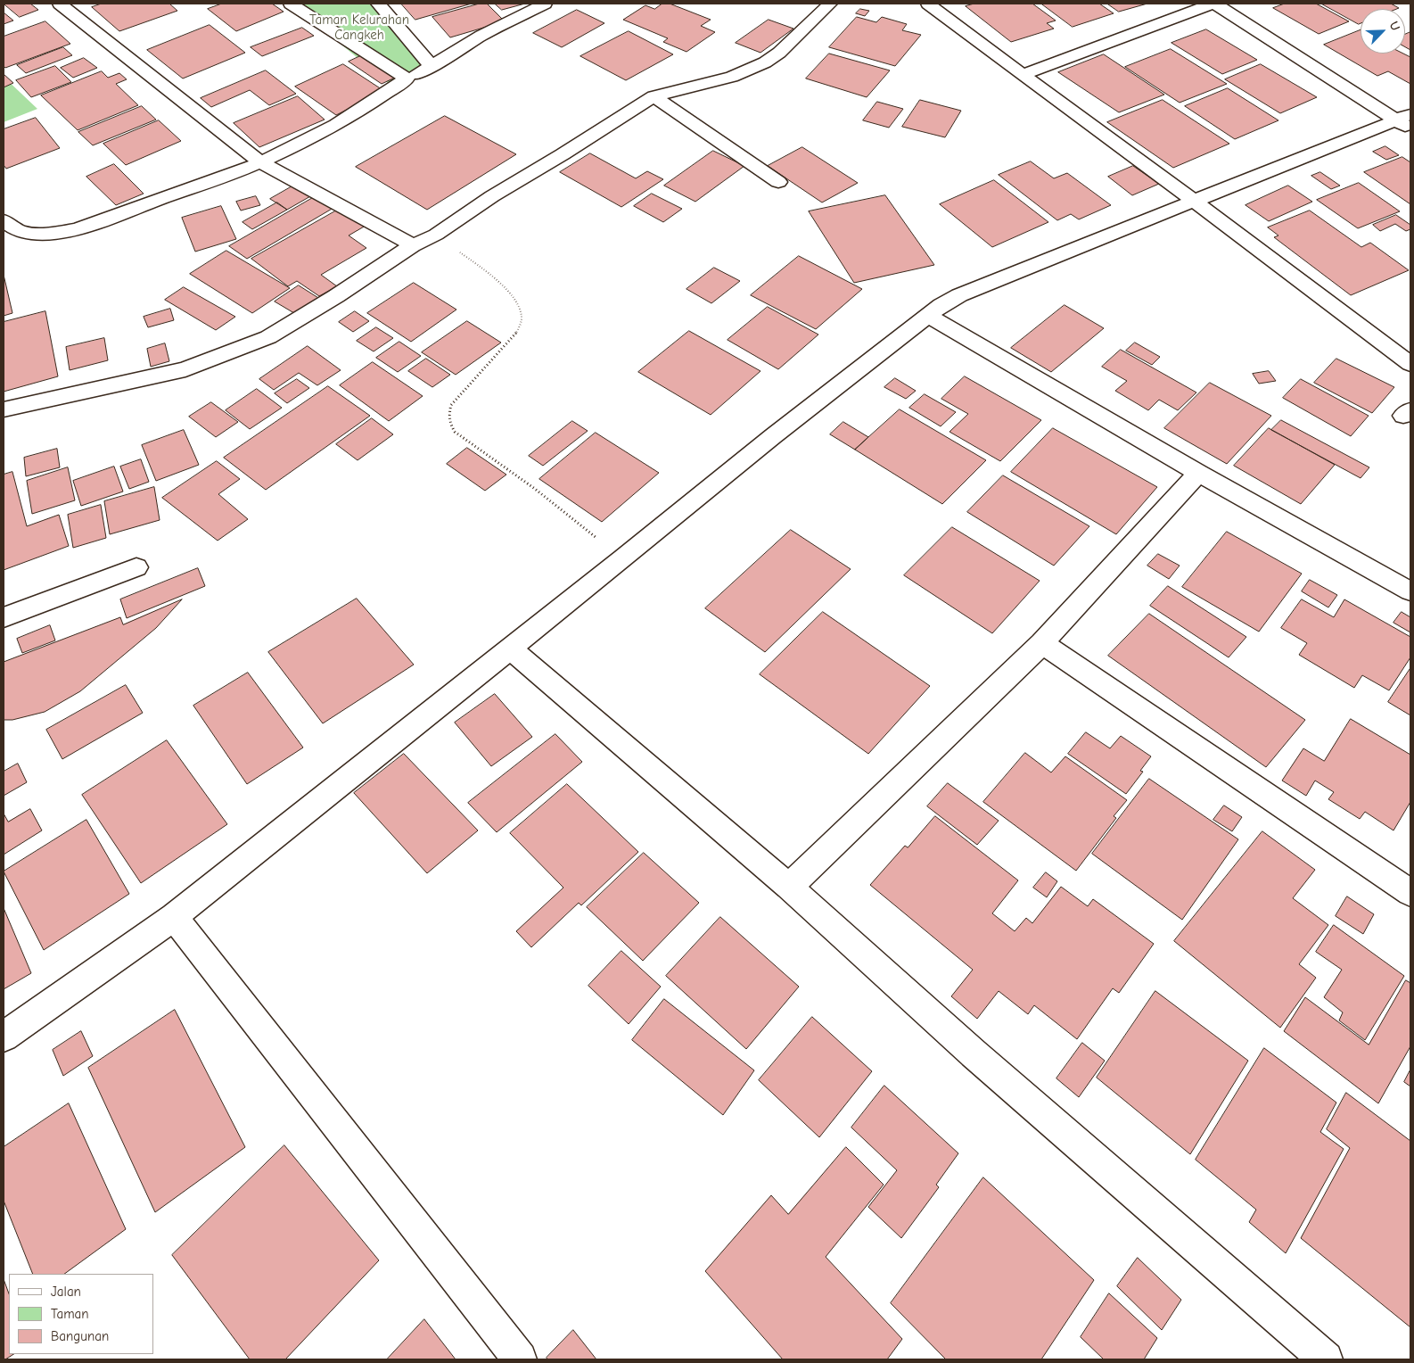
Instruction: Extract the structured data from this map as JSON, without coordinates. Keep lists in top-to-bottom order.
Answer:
{
  "parks": ["Taman Kelurahan Cangkeh"],
  "legend": ["Jalan", "Taman", "Bangunan"],
  "north": "top right"
}
